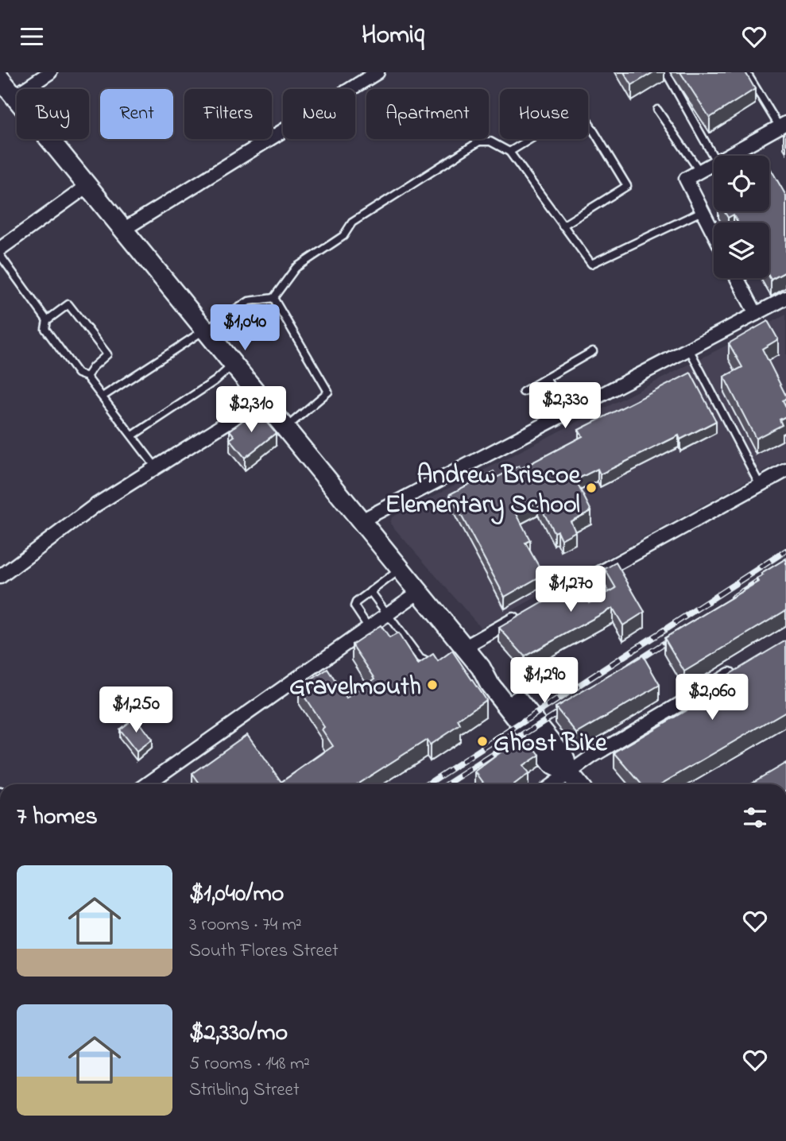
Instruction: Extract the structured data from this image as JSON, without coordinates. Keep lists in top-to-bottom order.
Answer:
{
  "places": ["Andrew Briscoe Elementary School", "Gravelmouth", "Ghost Bike"],
  "page": {
    "header": "Homiq",
    "chip": [
      "Buy",
      "Rent",
      "Filters",
      "New",
      "Apartment",
      "House"
    ],
    "price": [
      "$1,040",
      "$2,330",
      "$2,310",
      "$1,270",
      "$1,290",
      "$2,060",
      "$1,250"
    ],
    "heading": "7 homes",
    "list": [
      {
        "name": "$1,040/mo",
        "note": "3 rooms · 74 m² · South Flores Street"
      },
      {
        "name": "$2,330/mo",
        "note": "5 rooms · 148 m² · Stribling Street"
      }
    ]
  }
}
